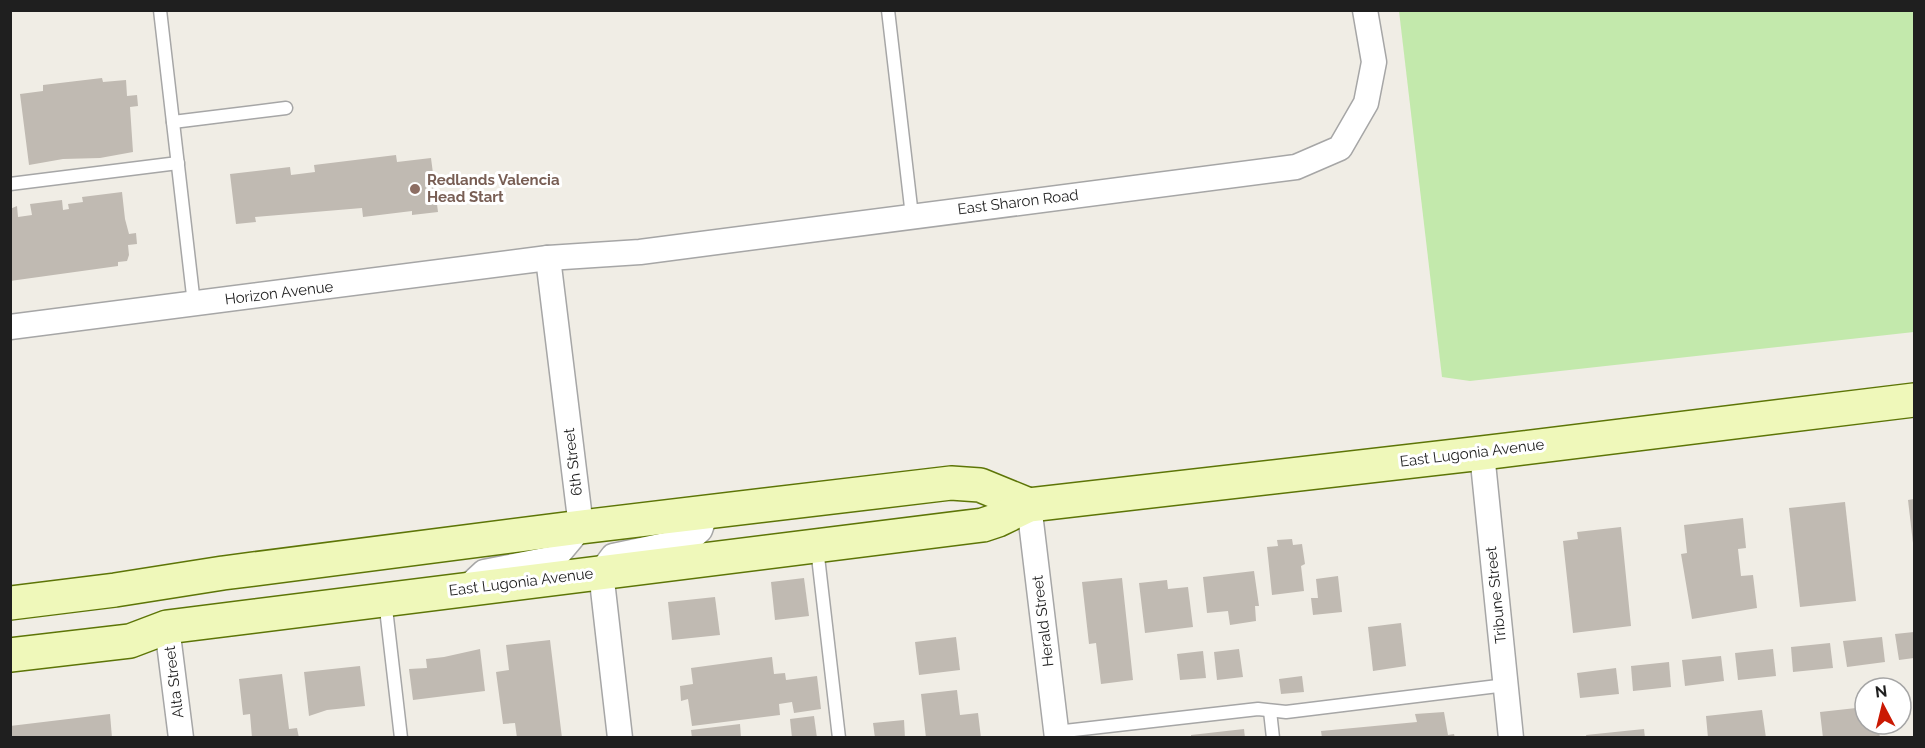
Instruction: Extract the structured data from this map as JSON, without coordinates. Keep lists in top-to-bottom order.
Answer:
{
  "streets": {
    "main road": ["East Lugonia Avenue"],
    "street": [
      "East Sharon Road",
      "Horizon Avenue",
      "6th Street",
      "Tribune Street",
      "Herald Street",
      "Alta Street"
    ]
  },
  "crossings": [
    ["East Sharon Road", "Horizon Avenue"],
    ["East Sharon Road", "6th Street"],
    ["Horizon Avenue", "6th Street"],
    ["East Lugonia Avenue", "6th Street"],
    ["East Lugonia Avenue", "Tribune Street"],
    ["East Lugonia Avenue", "Herald Street"],
    ["East Lugonia Avenue", "Alta Street"]
  ],
  "places": ["Redlands Valencia Head Start"],
  "north": "top"
}
